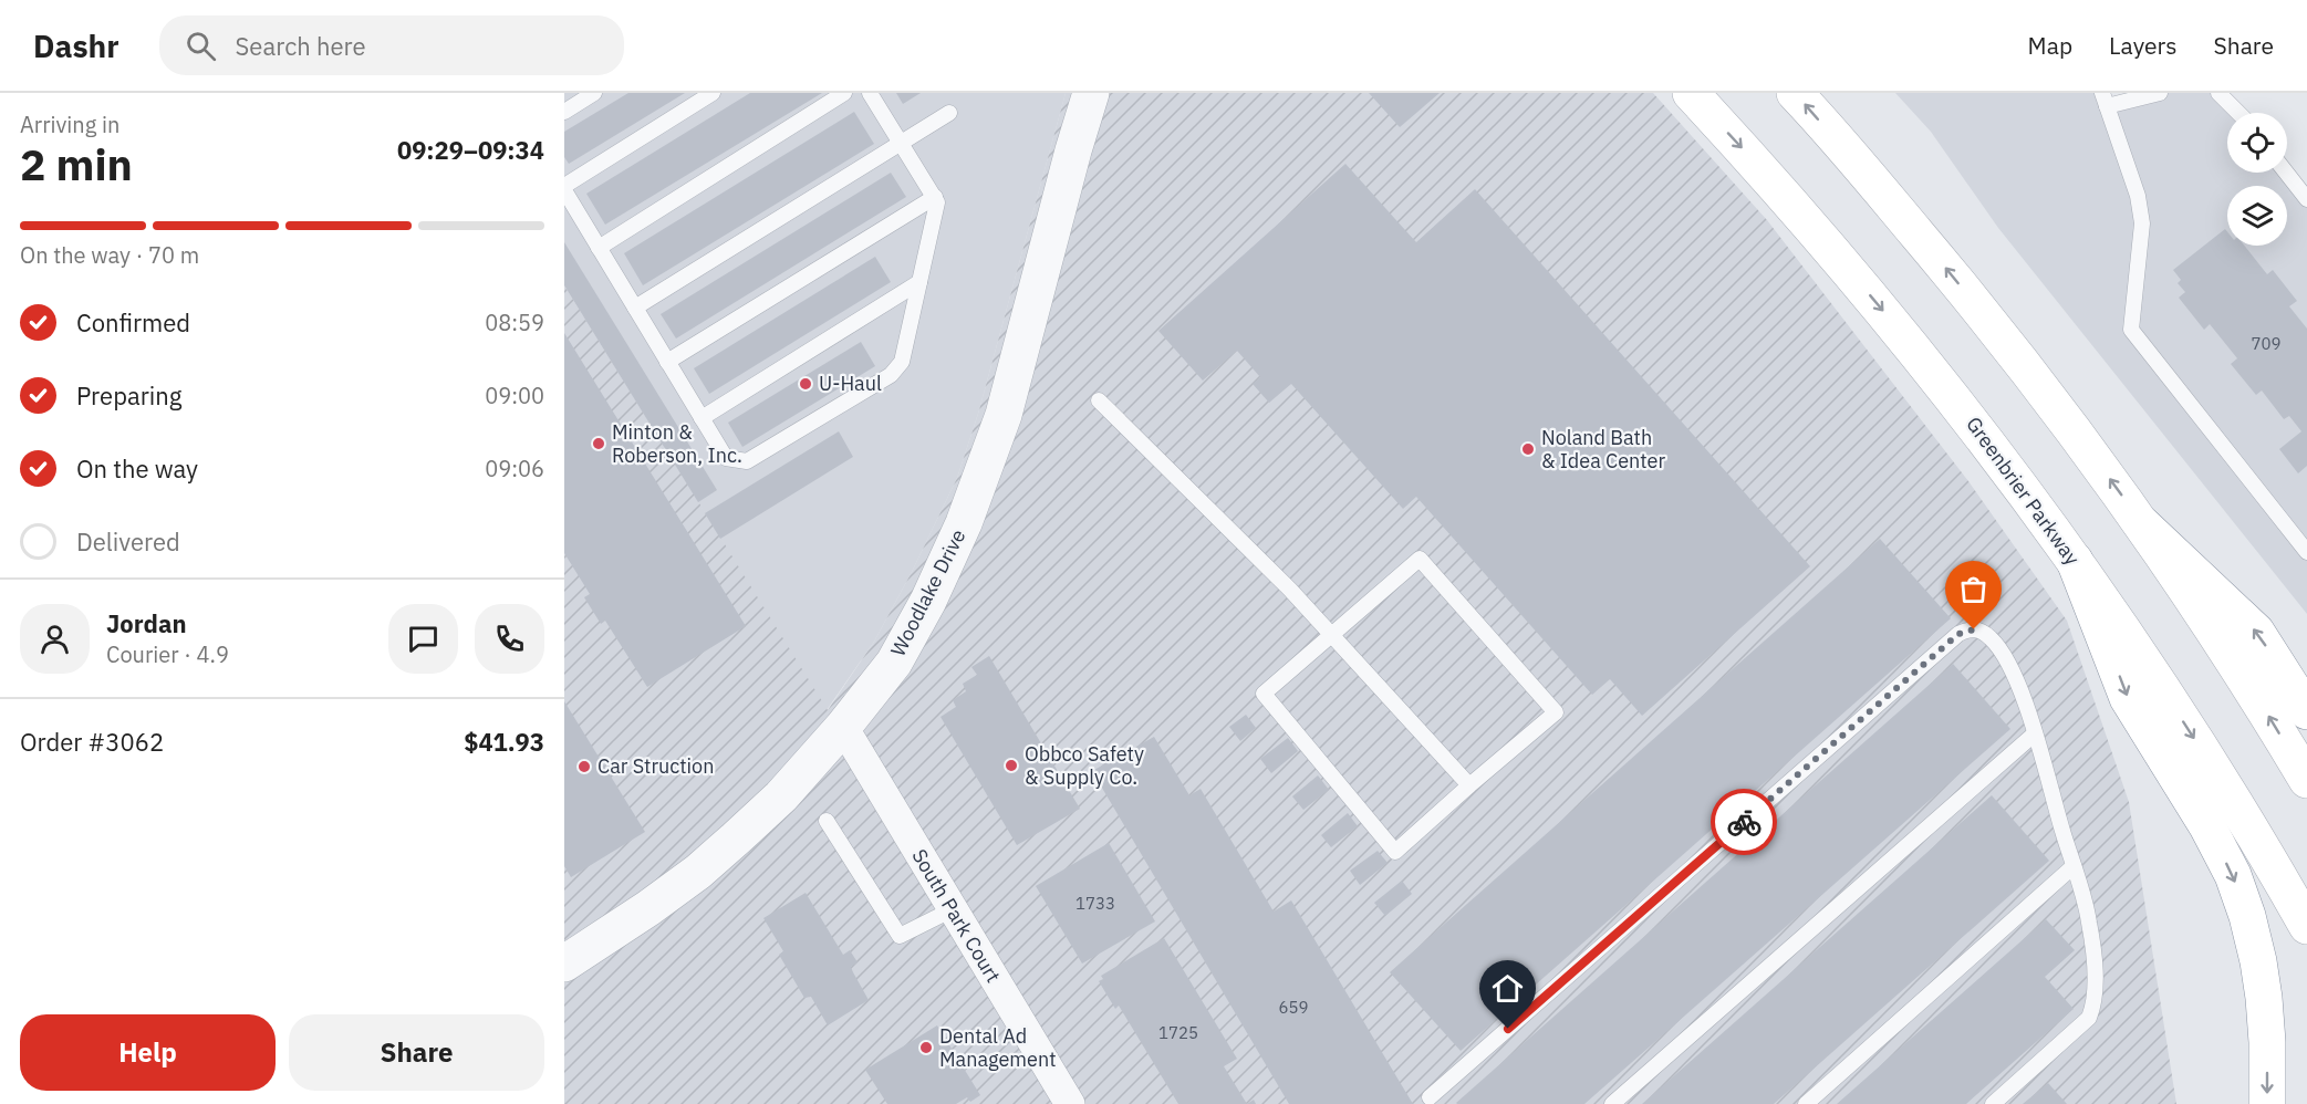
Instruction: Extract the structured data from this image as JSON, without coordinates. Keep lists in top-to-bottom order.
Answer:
{
  "streets": {
    "main road": ["Greenbrier Parkway"],
    "street": ["Woodlake Drive", "South Park Court"]
  },
  "crossings": [
    ["Woodlake Drive", "South Park Court"]
  ],
  "places": [
    "U-Haul",
    "Minton & Roberson, Inc.",
    "Noland Bath & Idea Center",
    "Obbco Safety & Supply Co.",
    "Car Struction",
    "Dental Ad Management"
  ],
  "house_numbers": [
    "709",
    "1733",
    "659",
    "1725"
  ],
  "page": {
    "header": "Dashr",
    "search": "Search here",
    "nav": ["Map", "Layers", "Share"],
    "heading": ["2 min", "Arriving in", "09:29–09:34"],
    "panel": [
      "Jordan",
      "Courier · 4.9",
      "Order #3062",
      "$41.93"
    ],
    "bar": "On the way · 70 m",
    "list": [
      ["Confirmed", "08:59"],
      ["Preparing", "09:00"],
      ["On the way", "09:06"],
      "Delivered"
    ],
    "buttons": ["Help", "Share"]
  }
}
